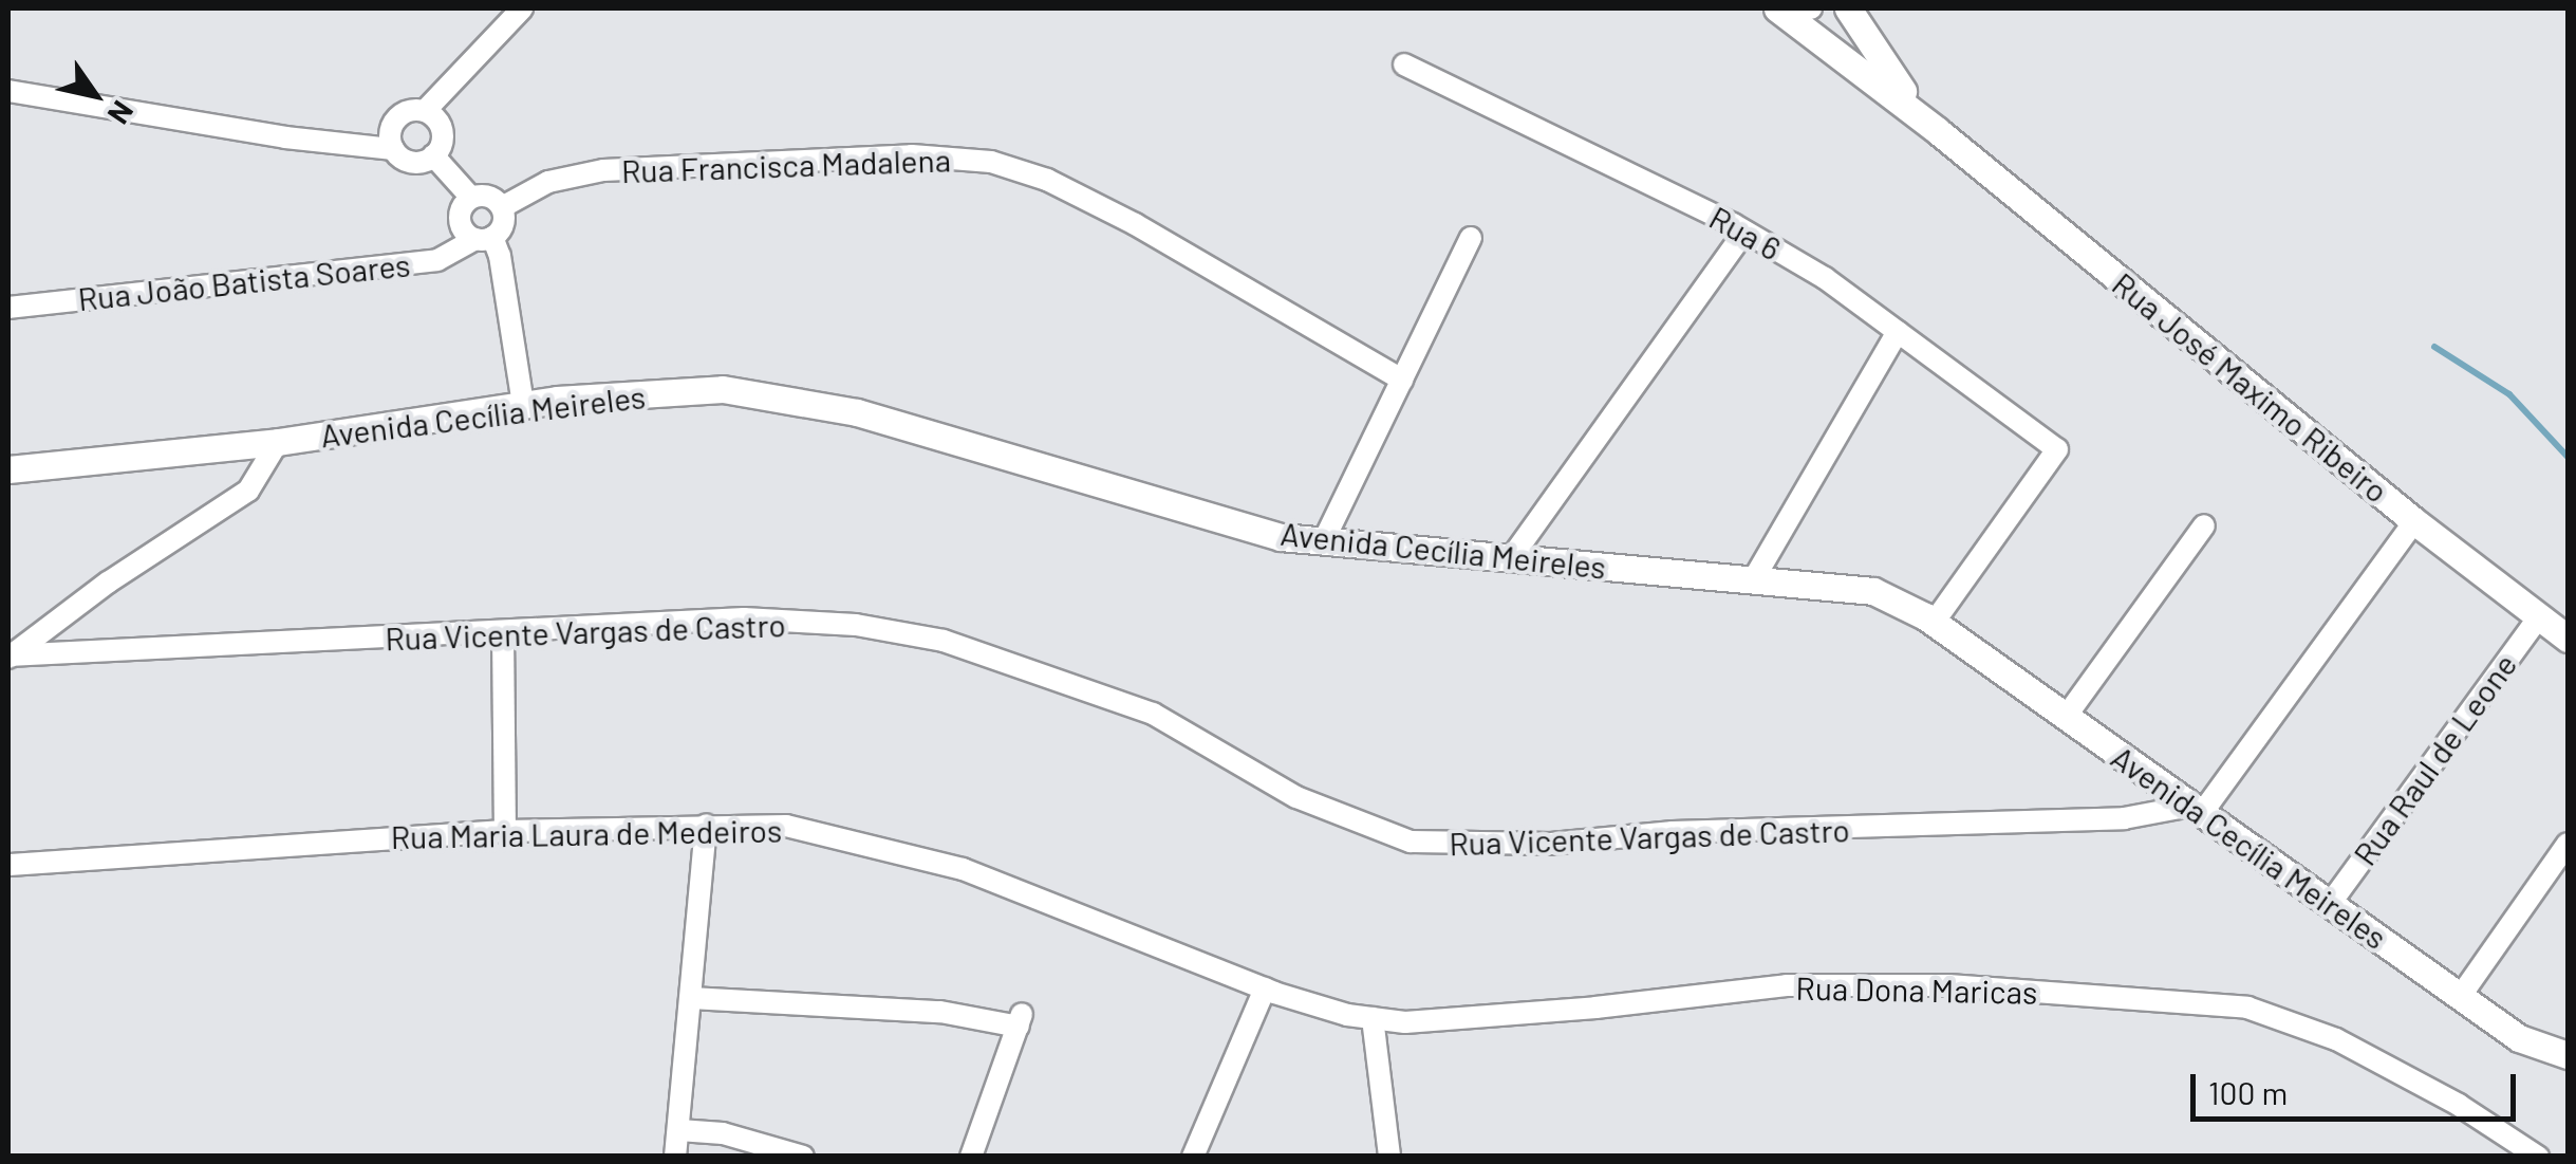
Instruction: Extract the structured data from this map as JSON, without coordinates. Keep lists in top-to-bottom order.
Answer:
{
  "streets": {
    "street": [
      "Rua Francisca Madalena",
      "Rua 6",
      "Rua João Batista Soares",
      "Rua José Maximo Ribeiro",
      "Avenida Cecília Meireles",
      "Rua Vicente Vargas de Castro",
      "Rua Raul de Leone",
      "Rua Maria Laura de Medeiros",
      "Rua Dona Maricas"
    ]
  },
  "crossings": [
    ["Rua Francisca Madalena", "Rua João Batista Soares"],
    ["Rua 6", "Avenida Cecília Meireles"],
    ["Rua José Maximo Ribeiro", "Rua Raul de Leone"],
    ["Avenida Cecília Meireles", "Rua Vicente Vargas de Castro"],
    ["Avenida Cecília Meireles", "Rua Raul de Leone"],
    ["Rua Maria Laura de Medeiros", "Rua Dona Maricas"]
  ],
  "scale_bar": "100 m",
  "north": "bottom right"
}
